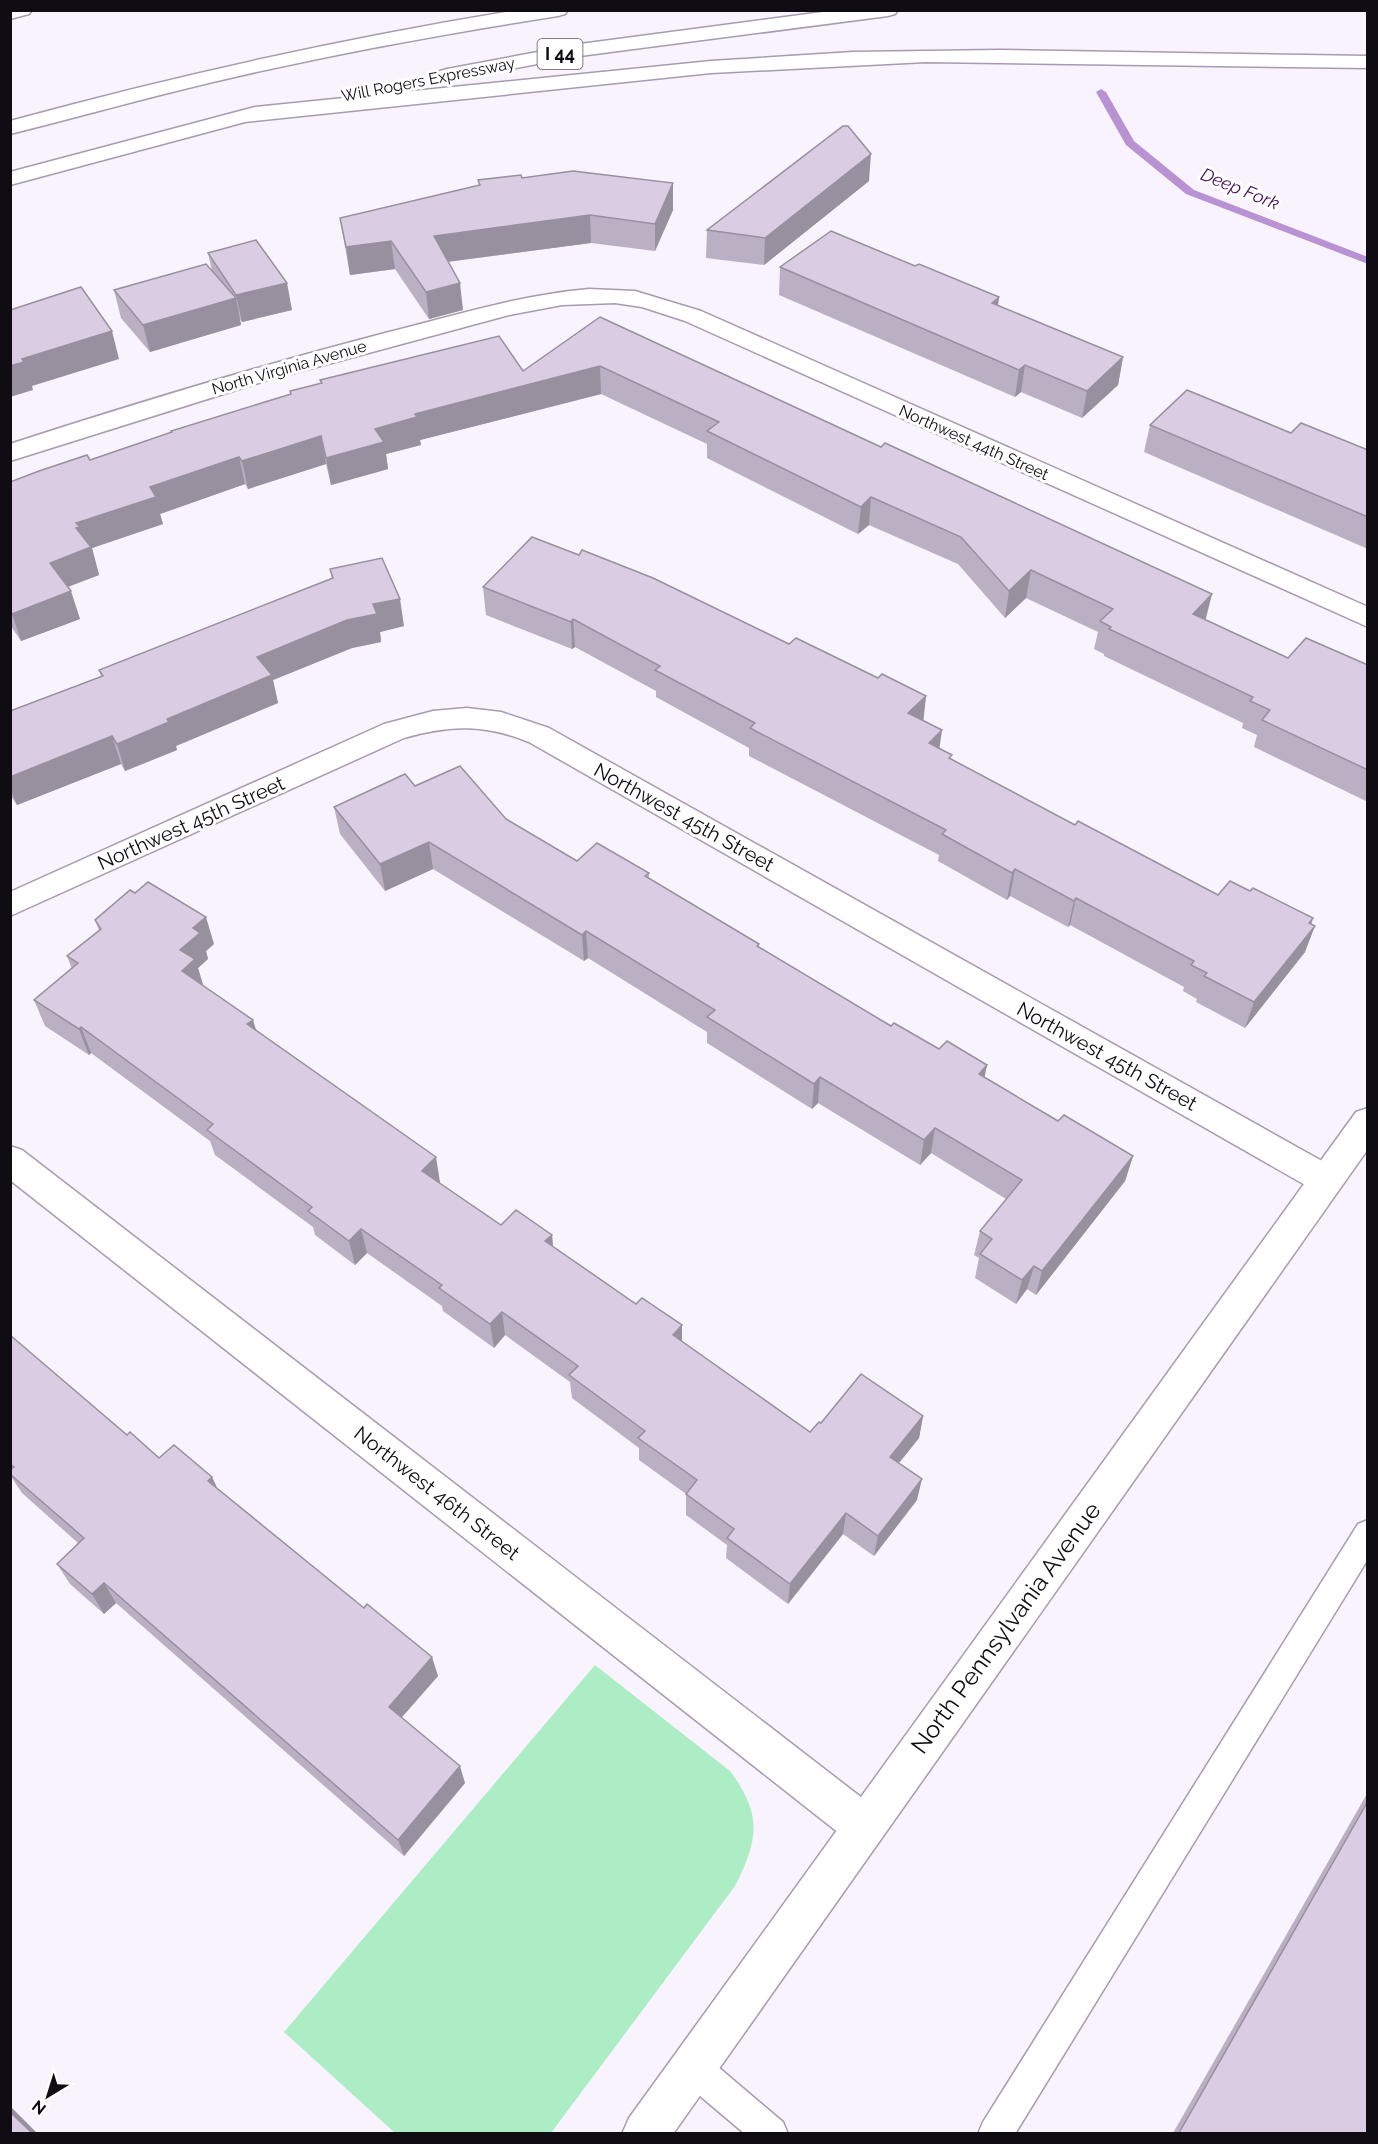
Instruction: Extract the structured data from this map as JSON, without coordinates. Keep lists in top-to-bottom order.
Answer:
{
  "streets": {
    "main road": [
      "I 44",
      "Will Rogers Expressway",
      "North Virginia Avenue",
      "Northwest 44th Street",
      "Northwest 45th Street",
      "Northwest 46th Street",
      "North Pennsylvania Avenue"
    ]
  },
  "crossings": [
    ["North Virginia Avenue", "Northwest 44th Street"],
    ["Northwest 45th Street", "North Pennsylvania Avenue"],
    ["Northwest 46th Street", "North Pennsylvania Avenue"]
  ],
  "water": ["Deep Fork"],
  "north": "bottom left"
}
